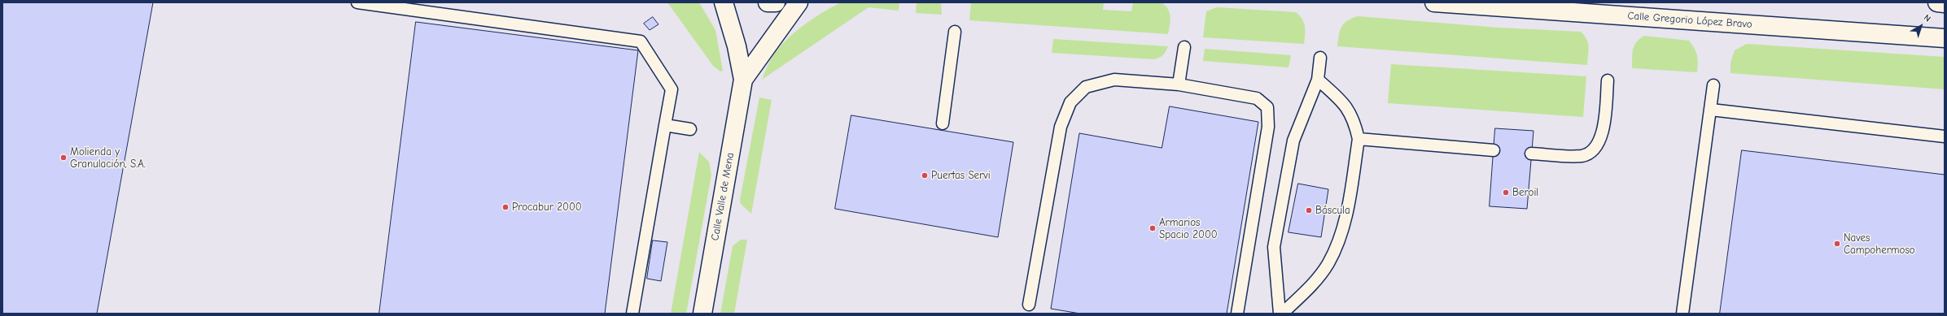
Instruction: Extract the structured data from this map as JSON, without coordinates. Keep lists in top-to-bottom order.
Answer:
{
  "streets": {
    "main road": ["Calle Gregorio López Bravo", "Calle Valle de Mena"]
  },
  "places": [
    "Molienda y Granulación, S.A.",
    "Puertas Servi",
    "Beroil",
    "Procabur 2000",
    "Báscula",
    "Armarios Spacio 2000",
    "Naves Campohermoso"
  ],
  "north": "top right"
}
